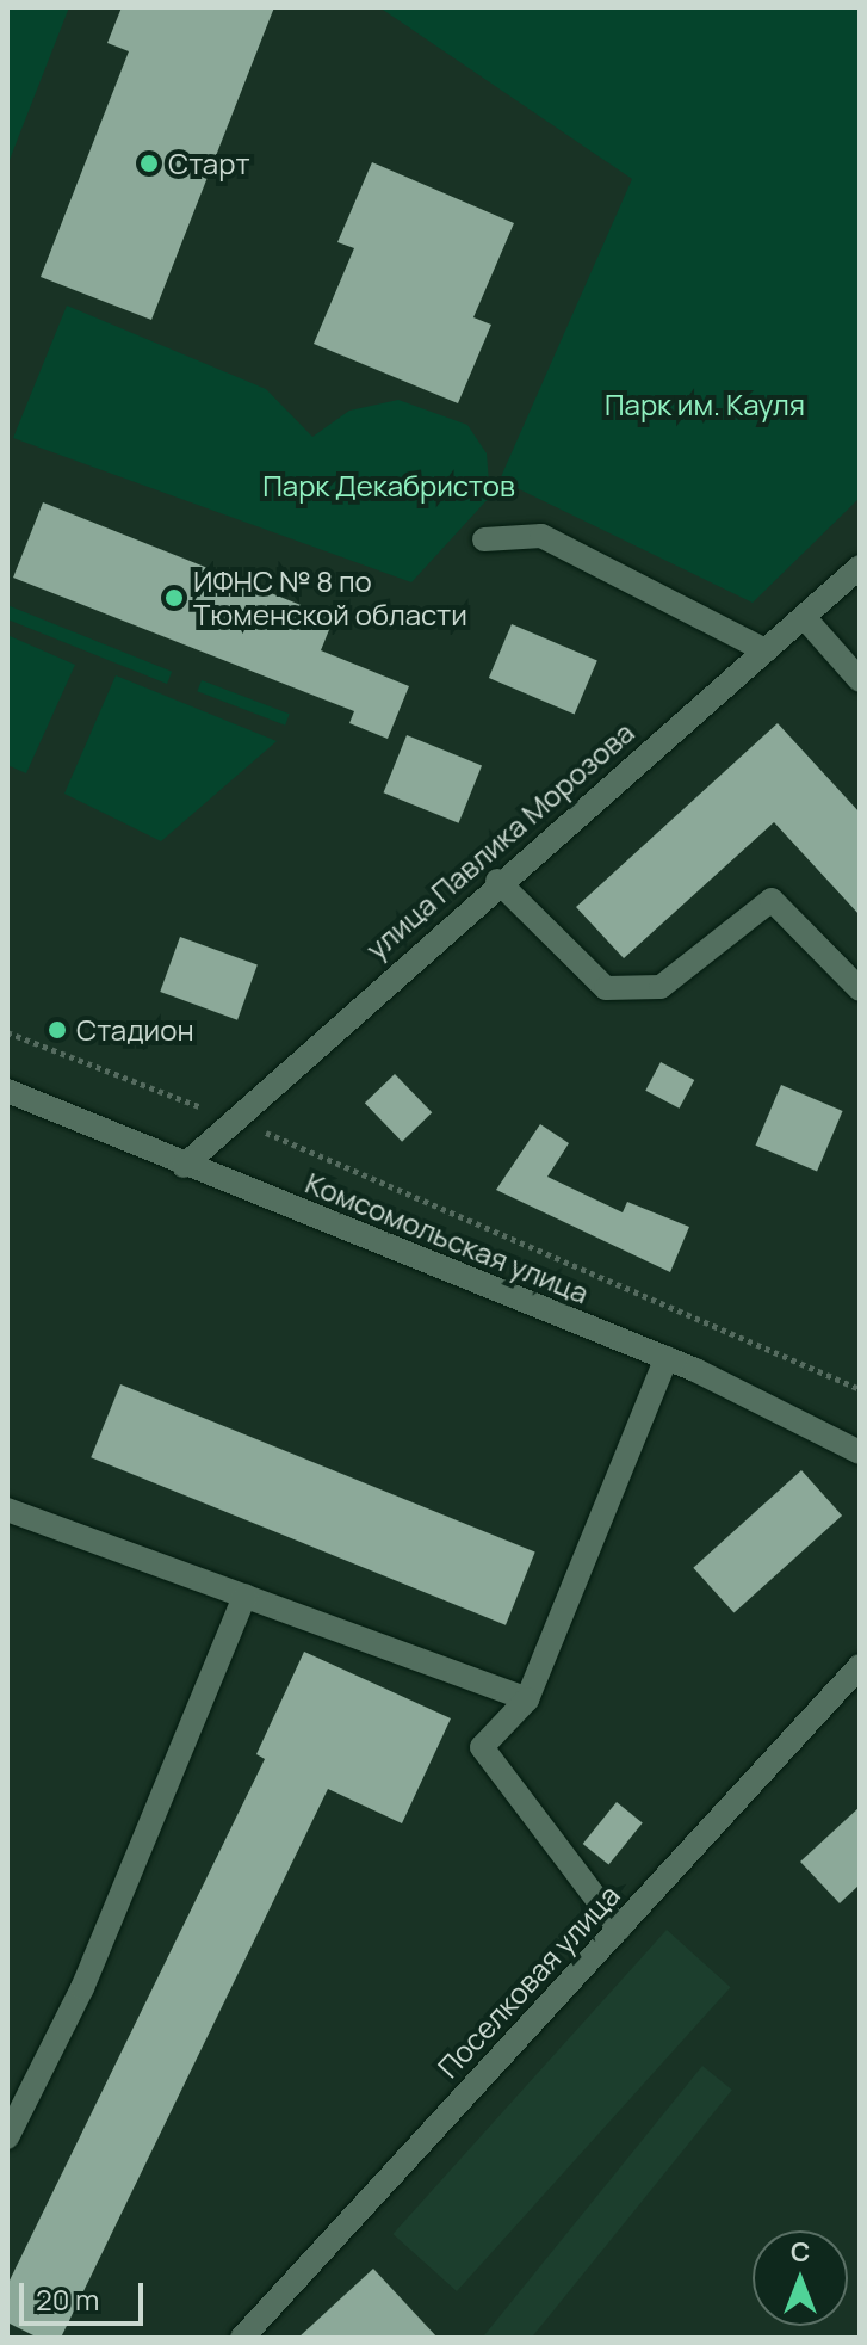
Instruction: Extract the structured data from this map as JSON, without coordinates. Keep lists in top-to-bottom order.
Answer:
{
  "streets": {
    "street": ["улица Павлика Морозова", "Комсомольская улица", "Поселковая улица"]
  },
  "crossings": [
    ["улица Павлика Морозова", "Комсомольская улица"]
  ],
  "parks": ["Парк им. Кауля", "Парк Декабристов"],
  "places": ["Старт", "ИФНС № 8 по Тюменской области", "Стадион"],
  "scale_bar": "20 m",
  "north": "top"
}
